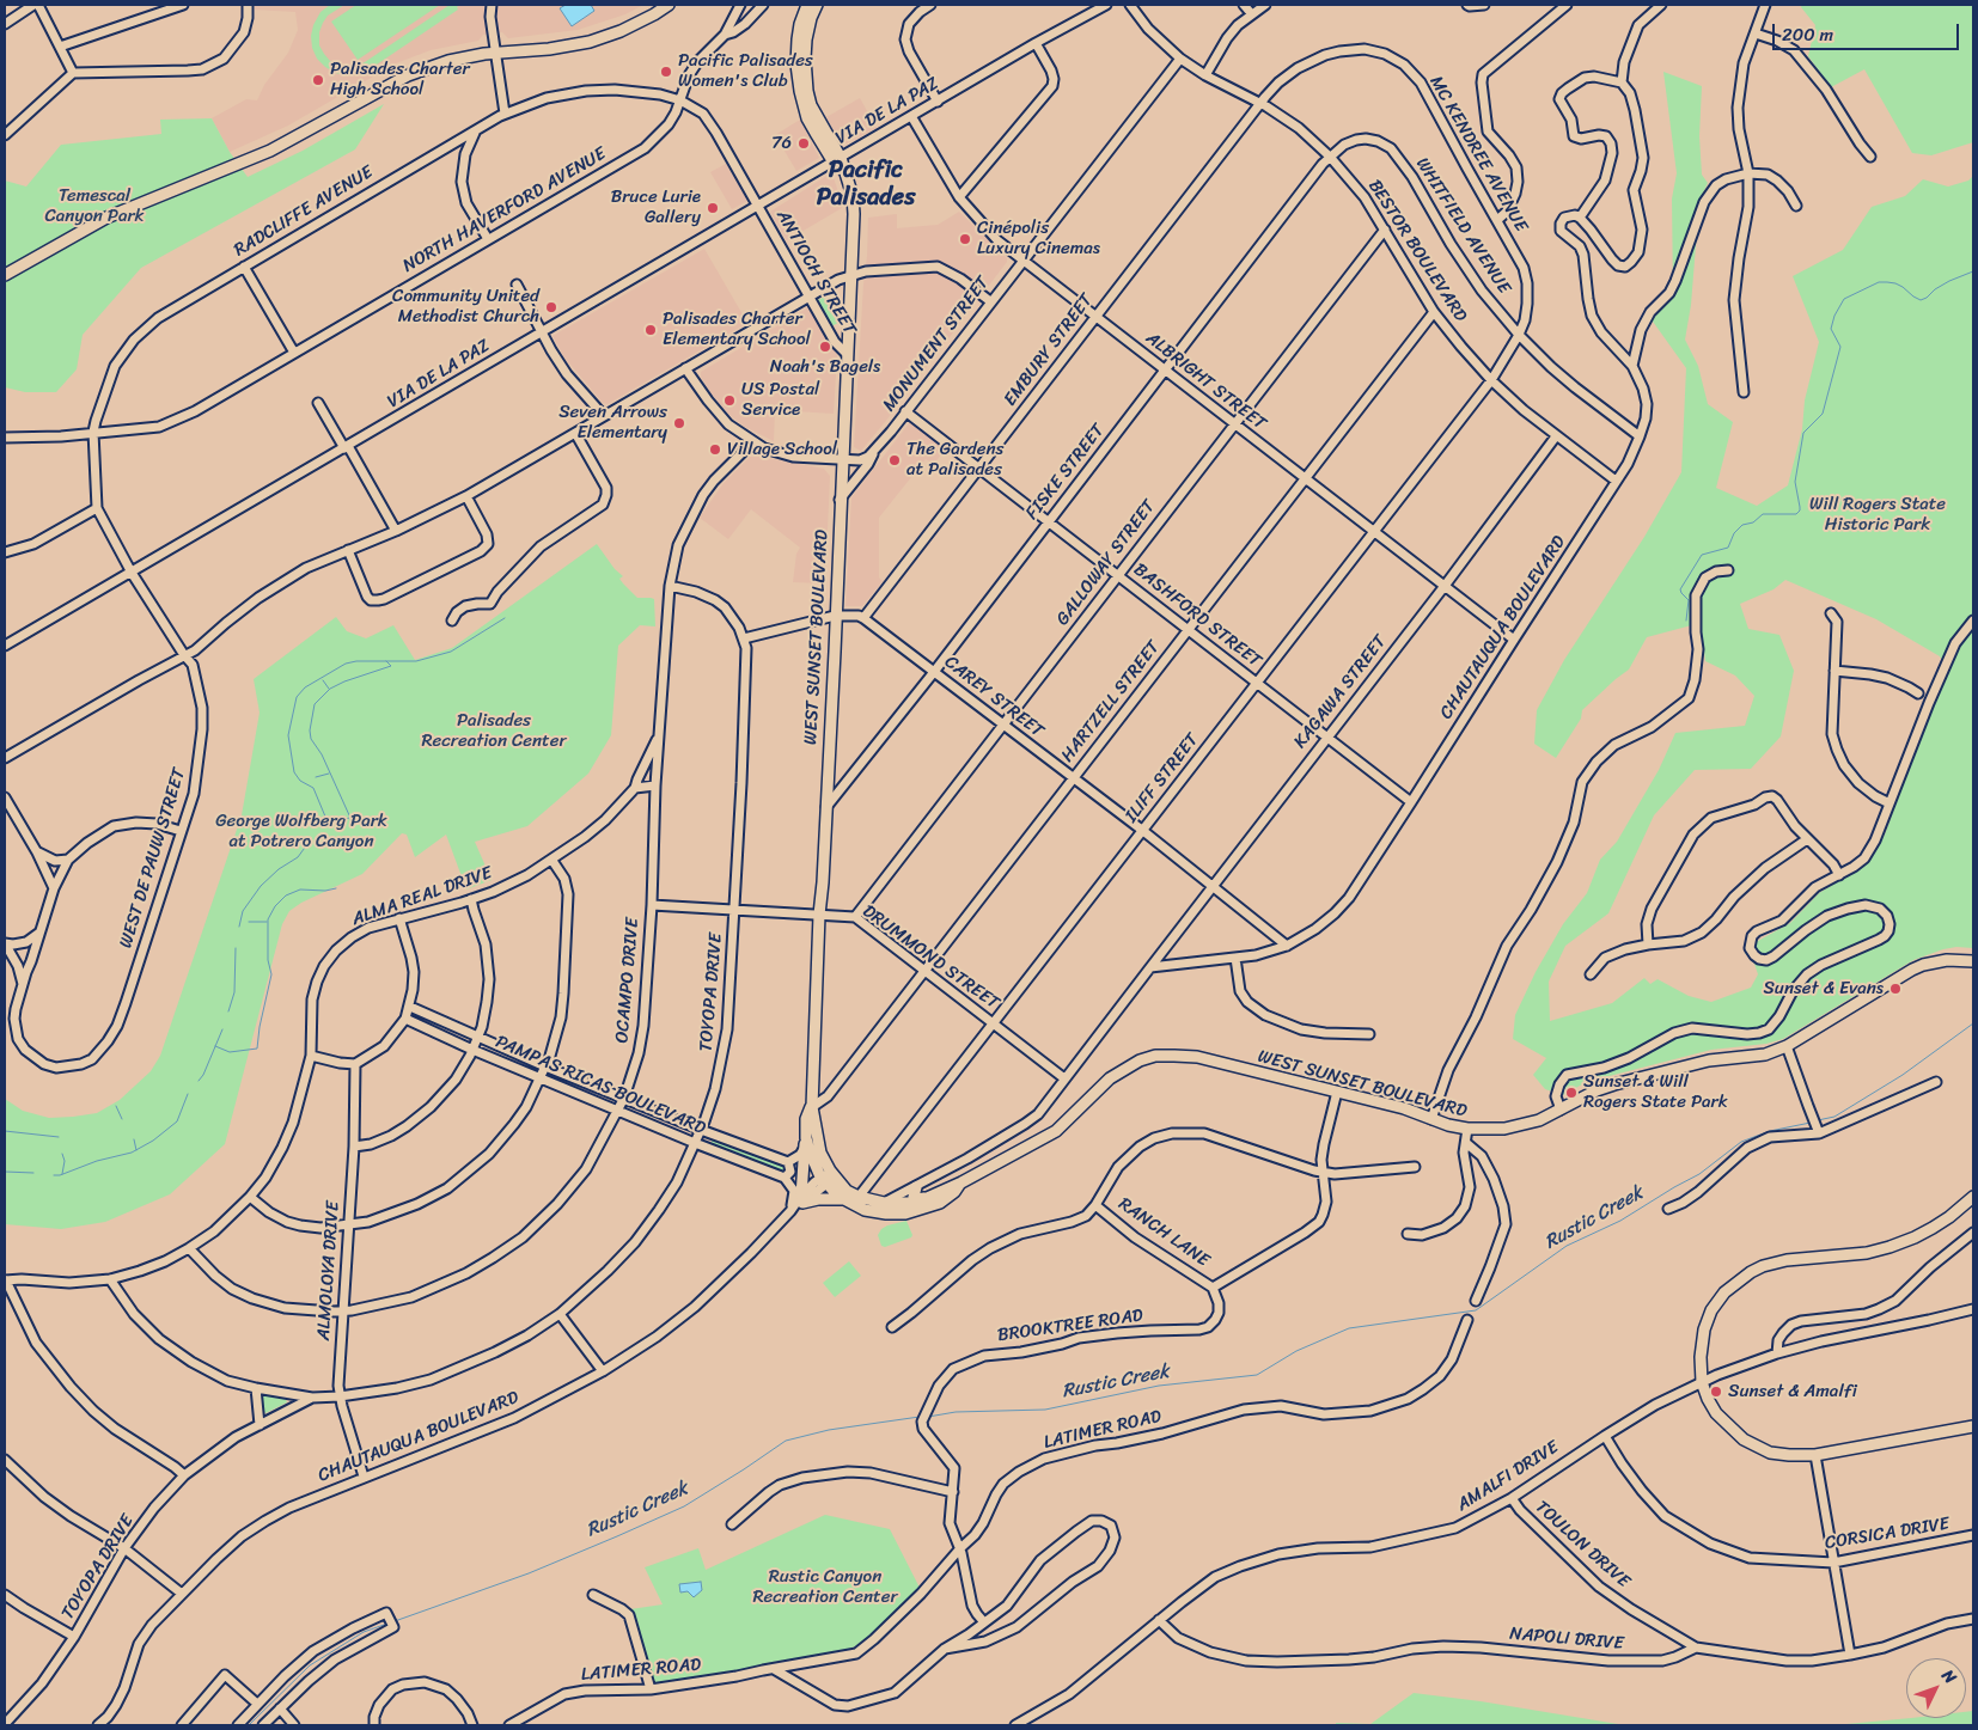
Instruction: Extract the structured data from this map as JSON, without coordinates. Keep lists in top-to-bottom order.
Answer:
{
  "streets": {
    "main road": ["WEST SUNSET BOULEVARD"],
    "street": [
      "VIA DE LA PAZ",
      "MC KENDREE AVENUE",
      "NORTH HAVERFORD AVENUE",
      "RADCLIFFE AVENUE",
      "WHITFIELD AVENUE",
      "BESTOR BOULEVARD",
      "ANTIOCH STREET",
      "MONUMENT STREET",
      "EMBURY STREET",
      "ALBRIGHT STREET",
      "FISKE STREET",
      "GALLOWAY STREET",
      "BASHFORD STREET",
      "CHAUTAUQUA BOULEVARD",
      "KAGAWA STREET",
      "CAREY STREET",
      "HARTZELL STREET",
      "ILIFF STREET",
      "WEST DE PAUW STREET",
      "ALMA REAL DRIVE",
      "DRUMMOND STREET",
      "OCAMPO DRIVE",
      "TOYOPA DRIVE",
      "PAMPAS RICAS BOULEVARD",
      "RANCH LANE",
      "ALMOLOYA DRIVE",
      "BROOKTREE ROAD",
      "LATIMER ROAD",
      "AMALFI DRIVE",
      "CORSICA DRIVE",
      "TOULON DRIVE",
      "NAPOLI DRIVE"
    ]
  },
  "crossings": [
    ["VIA DE LA PAZ", "ANTIOCH STREET"],
    ["VIA DE LA PAZ", "ALBRIGHT STREET"],
    ["VIA DE LA PAZ", "WEST SUNSET BOULEVARD"],
    ["MC KENDREE AVENUE", "WHITFIELD AVENUE"],
    ["MC KENDREE AVENUE", "BESTOR BOULEVARD"],
    ["MC KENDREE AVENUE", "EMBURY STREET"],
    ["MC KENDREE AVENUE", "ILIFF STREET"],
    ["NORTH HAVERFORD AVENUE", "RADCLIFFE AVENUE"],
    ["NORTH HAVERFORD AVENUE", "ANTIOCH STREET"],
    ["RADCLIFFE AVENUE", "ANTIOCH STREET"],
    ["WHITFIELD AVENUE", "BESTOR BOULEVARD"],
    ["WHITFIELD AVENUE", "FISKE STREET"],
    ["WHITFIELD AVENUE", "CHAUTAUQUA BOULEVARD"],
    ["BESTOR BOULEVARD", "MONUMENT STREET"],
    ["BESTOR BOULEVARD", "EMBURY STREET"],
    ["BESTOR BOULEVARD", "FISKE STREET"],
    ["BESTOR BOULEVARD", "GALLOWAY STREET"],
    ["BESTOR BOULEVARD", "CHAUTAUQUA BOULEVARD"],
    ["BESTOR BOULEVARD", "KAGAWA STREET"],
    ["BESTOR BOULEVARD", "HARTZELL STREET"],
    ["BESTOR BOULEVARD", "ILIFF STREET"],
    ["ANTIOCH STREET", "WEST SUNSET BOULEVARD"],
    ["MONUMENT STREET", "ALBRIGHT STREET"],
    ["MONUMENT STREET", "BASHFORD STREET"],
    ["MONUMENT STREET", "WEST SUNSET BOULEVARD"],
    ["EMBURY STREET", "ALBRIGHT STREET"],
    ["EMBURY STREET", "BASHFORD STREET"],
    ["EMBURY STREET", "CAREY STREET"],
    ["ALBRIGHT STREET", "FISKE STREET"],
    ["ALBRIGHT STREET", "GALLOWAY STREET"],
    ["ALBRIGHT STREET", "CHAUTAUQUA BOULEVARD"],
    ["ALBRIGHT STREET", "KAGAWA STREET"],
    ["ALBRIGHT STREET", "HARTZELL STREET"],
    ["ALBRIGHT STREET", "ILIFF STREET"],
    ["FISKE STREET", "BASHFORD STREET"],
    ["FISKE STREET", "WEST SUNSET BOULEVARD"],
    ["FISKE STREET", "CAREY STREET"],
    ["GALLOWAY STREET", "BASHFORD STREET"],
    ["GALLOWAY STREET", "CAREY STREET"],
    ["GALLOWAY STREET", "DRUMMOND STREET"],
    ["BASHFORD STREET", "CHAUTAUQUA BOULEVARD"],
    ["BASHFORD STREET", "KAGAWA STREET"],
    ["BASHFORD STREET", "HARTZELL STREET"],
    ["BASHFORD STREET", "ILIFF STREET"],
    ["CHAUTAUQUA BOULEVARD", "WEST SUNSET BOULEVARD"],
    ["CHAUTAUQUA BOULEVARD", "KAGAWA STREET"],
    ["CHAUTAUQUA BOULEVARD", "CAREY STREET"],
    ["CHAUTAUQUA BOULEVARD", "ALMOLOYA DRIVE"],
    ["WEST SUNSET BOULEVARD", "HARTZELL STREET"],
    ["WEST SUNSET BOULEVARD", "ILIFF STREET"],
    ["WEST SUNSET BOULEVARD", "DRUMMOND STREET"],
    ["KAGAWA STREET", "CAREY STREET"],
    ["CAREY STREET", "HARTZELL STREET"],
    ["CAREY STREET", "ILIFF STREET"],
    ["HARTZELL STREET", "DRUMMOND STREET"],
    ["ILIFF STREET", "DRUMMOND STREET"],
    ["ALMA REAL DRIVE", "OCAMPO DRIVE"],
    ["DRUMMOND STREET", "OCAMPO DRIVE"],
    ["DRUMMOND STREET", "TOYOPA DRIVE"],
    ["OCAMPO DRIVE", "PAMPAS RICAS BOULEVARD"],
    ["OCAMPO DRIVE", "ALMOLOYA DRIVE"],
    ["TOYOPA DRIVE", "PAMPAS RICAS BOULEVARD"],
    ["TOYOPA DRIVE", "ALMOLOYA DRIVE"],
    ["RANCH LANE", "BROOKTREE ROAD"],
    ["BROOKTREE ROAD", "LATIMER ROAD"],
    ["AMALFI DRIVE", "CORSICA DRIVE"],
    ["AMALFI DRIVE", "TOULON DRIVE"],
    ["AMALFI DRIVE", "NAPOLI DRIVE"],
    ["TOULON DRIVE", "NAPOLI DRIVE"]
  ],
  "districts": ["Pacific Palisades"],
  "water": ["Rustic Creek"],
  "parks": [
    "Temescal Canyon Park",
    "Will Rogers State Historic Park",
    "Palisades Recreation Center",
    "George Wolfberg Park at Potrero Canyon",
    "Rustic Canyon Recreation Center"
  ],
  "places": [
    "Pacific Palisades Women's Club",
    "Palisades Charter High School",
    "76",
    "Bruce Lurie Gallery",
    "Cinépolis Luxury Cinemas",
    "Community United Methodist Church",
    "Palisades Charter Elementary School",
    "Noah's Bagels",
    "US Postal Service",
    "Seven Arrows Elementary",
    "Village School",
    "The Gardens at Palisades",
    "Sunset & Evans",
    "Sunset & Will Rogers State Park",
    "Sunset & Amalfi"
  ],
  "scale_bar": "200 m",
  "north": "top right"
}
